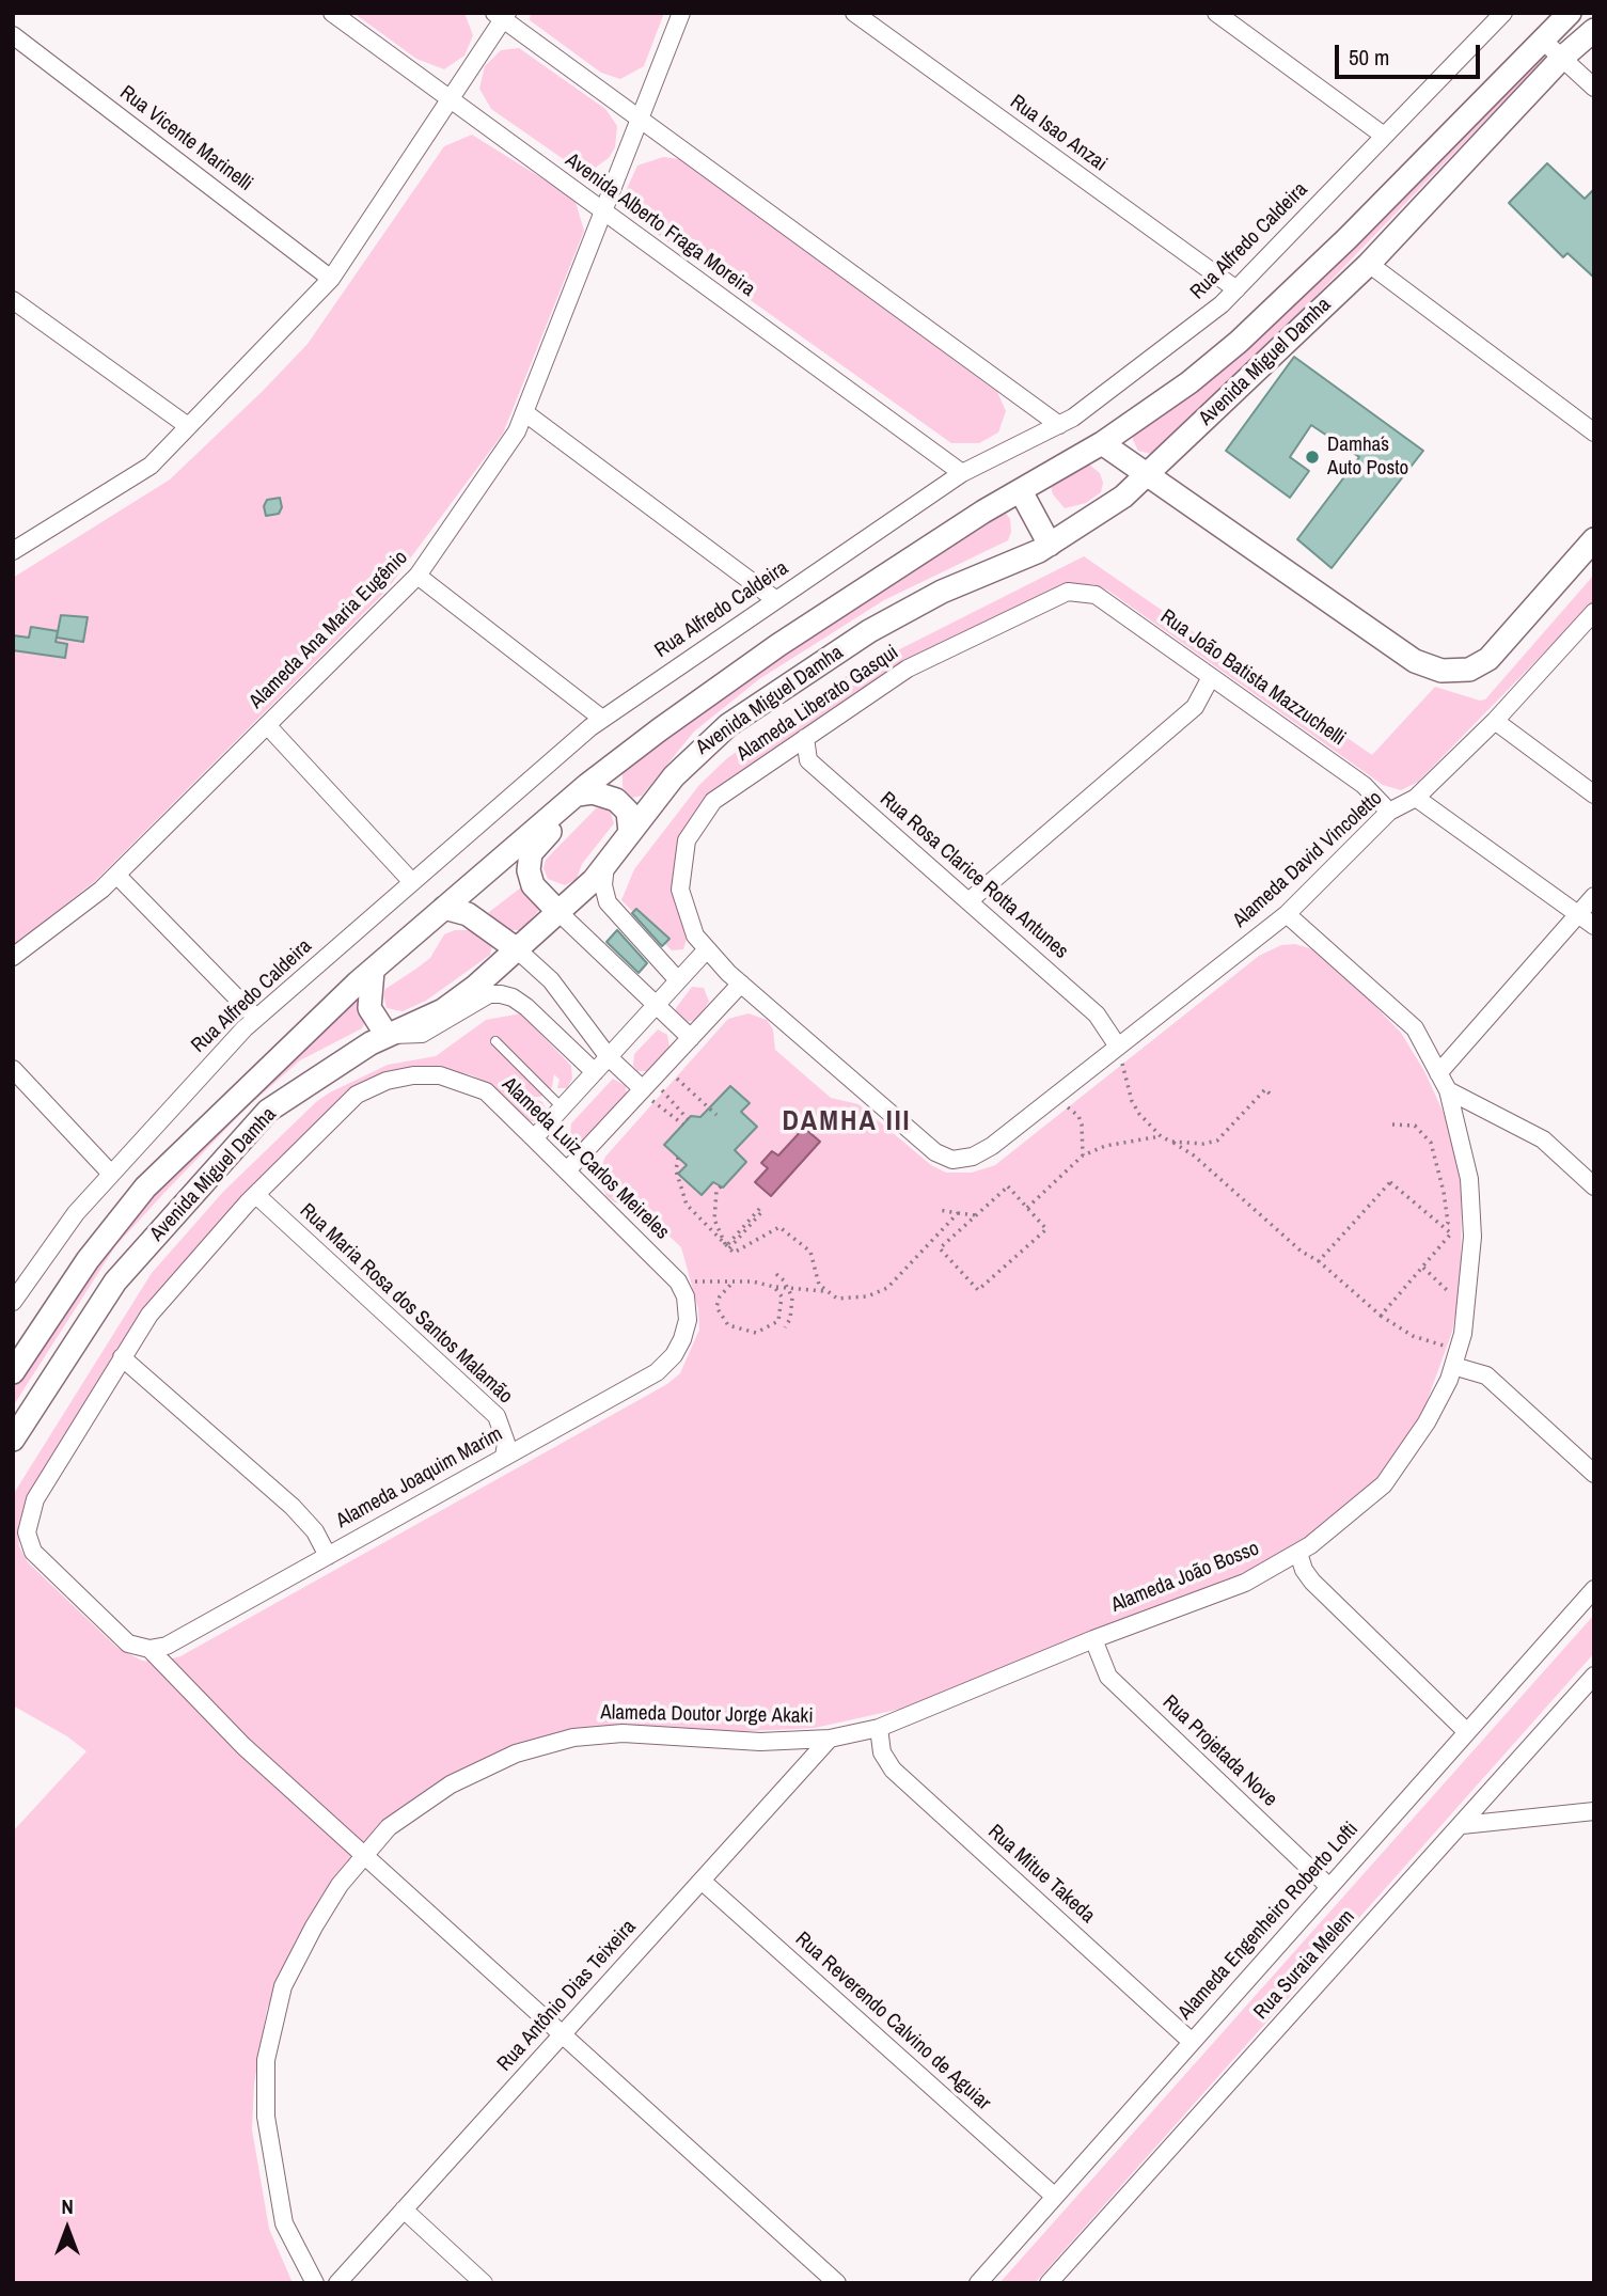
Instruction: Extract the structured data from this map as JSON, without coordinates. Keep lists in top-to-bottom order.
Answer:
{
  "streets": {
    "street": [
      "Rua Isao Anzai",
      "Rua Vicente Marinelli",
      "Avenida Alberto Fraga Moreira",
      "Rua Alfredo Caldeira",
      "Avenida Miguel Damha",
      "Alameda Ana Maria Eugênio",
      "Rua João Batista Mazzuchelli",
      "Alameda Liberato Gasqui",
      "Alameda David Vincoletto",
      "Rua Rosa Clarice Rotta Antunes",
      "Alameda Luiz Carlos Meireles",
      "Rua Maria Rosa dos Santos Malamão",
      "Alameda Joaquim Marim",
      "Alameda João Bosso",
      "Alameda Doutor Jorge Akaki",
      "Rua Projetada Nove",
      "Rua Mitue Takeda",
      "Alameda Engenheiro Roberto Lofti",
      "Rua Suraia Melem",
      "Rua Antônio Dias Teixeira",
      "Rua Reverendo Calvino de Aguiar"
    ]
  },
  "crossings": [
    ["Rua Isao Anzai", "Rua Alfredo Caldeira"],
    ["Avenida Alberto Fraga Moreira", "Rua Alfredo Caldeira"],
    ["Avenida Alberto Fraga Moreira", "Alameda Ana Maria Eugênio"],
    ["Rua João Batista Mazzuchelli", "Alameda Liberato Gasqui"],
    ["Rua João Batista Mazzuchelli", "Alameda David Vincoletto"],
    ["Alameda Liberato Gasqui", "Rua Rosa Clarice Rotta Antunes"],
    ["Alameda David Vincoletto", "Rua Rosa Clarice Rotta Antunes"],
    ["Alameda David Vincoletto", "Alameda João Bosso"],
    ["Alameda Luiz Carlos Meireles", "Rua Maria Rosa dos Santos Malamão"],
    ["Alameda Luiz Carlos Meireles", "Alameda Joaquim Marim"],
    ["Rua Maria Rosa dos Santos Malamão", "Alameda Joaquim Marim"],
    ["Alameda João Bosso", "Alameda Doutor Jorge Akaki"],
    ["Alameda João Bosso", "Rua Projetada Nove"],
    ["Alameda João Bosso", "Rua Mitue Takeda"],
    ["Alameda João Bosso", "Rua Antônio Dias Teixeira"],
    ["Alameda Doutor Jorge Akaki", "Rua Antônio Dias Teixeira"],
    ["Rua Projetada Nove", "Alameda Engenheiro Roberto Lofti"],
    ["Rua Mitue Takeda", "Alameda Engenheiro Roberto Lofti"],
    ["Alameda Engenheiro Roberto Lofti", "Rua Reverendo Calvino de Aguiar"],
    ["Rua Antônio Dias Teixeira", "Rua Reverendo Calvino de Aguiar"]
  ],
  "districts": ["DAMHA III"],
  "places": ["Damha´s Auto Posto"],
  "scale_bar": "50 m",
  "north": "top"
}
